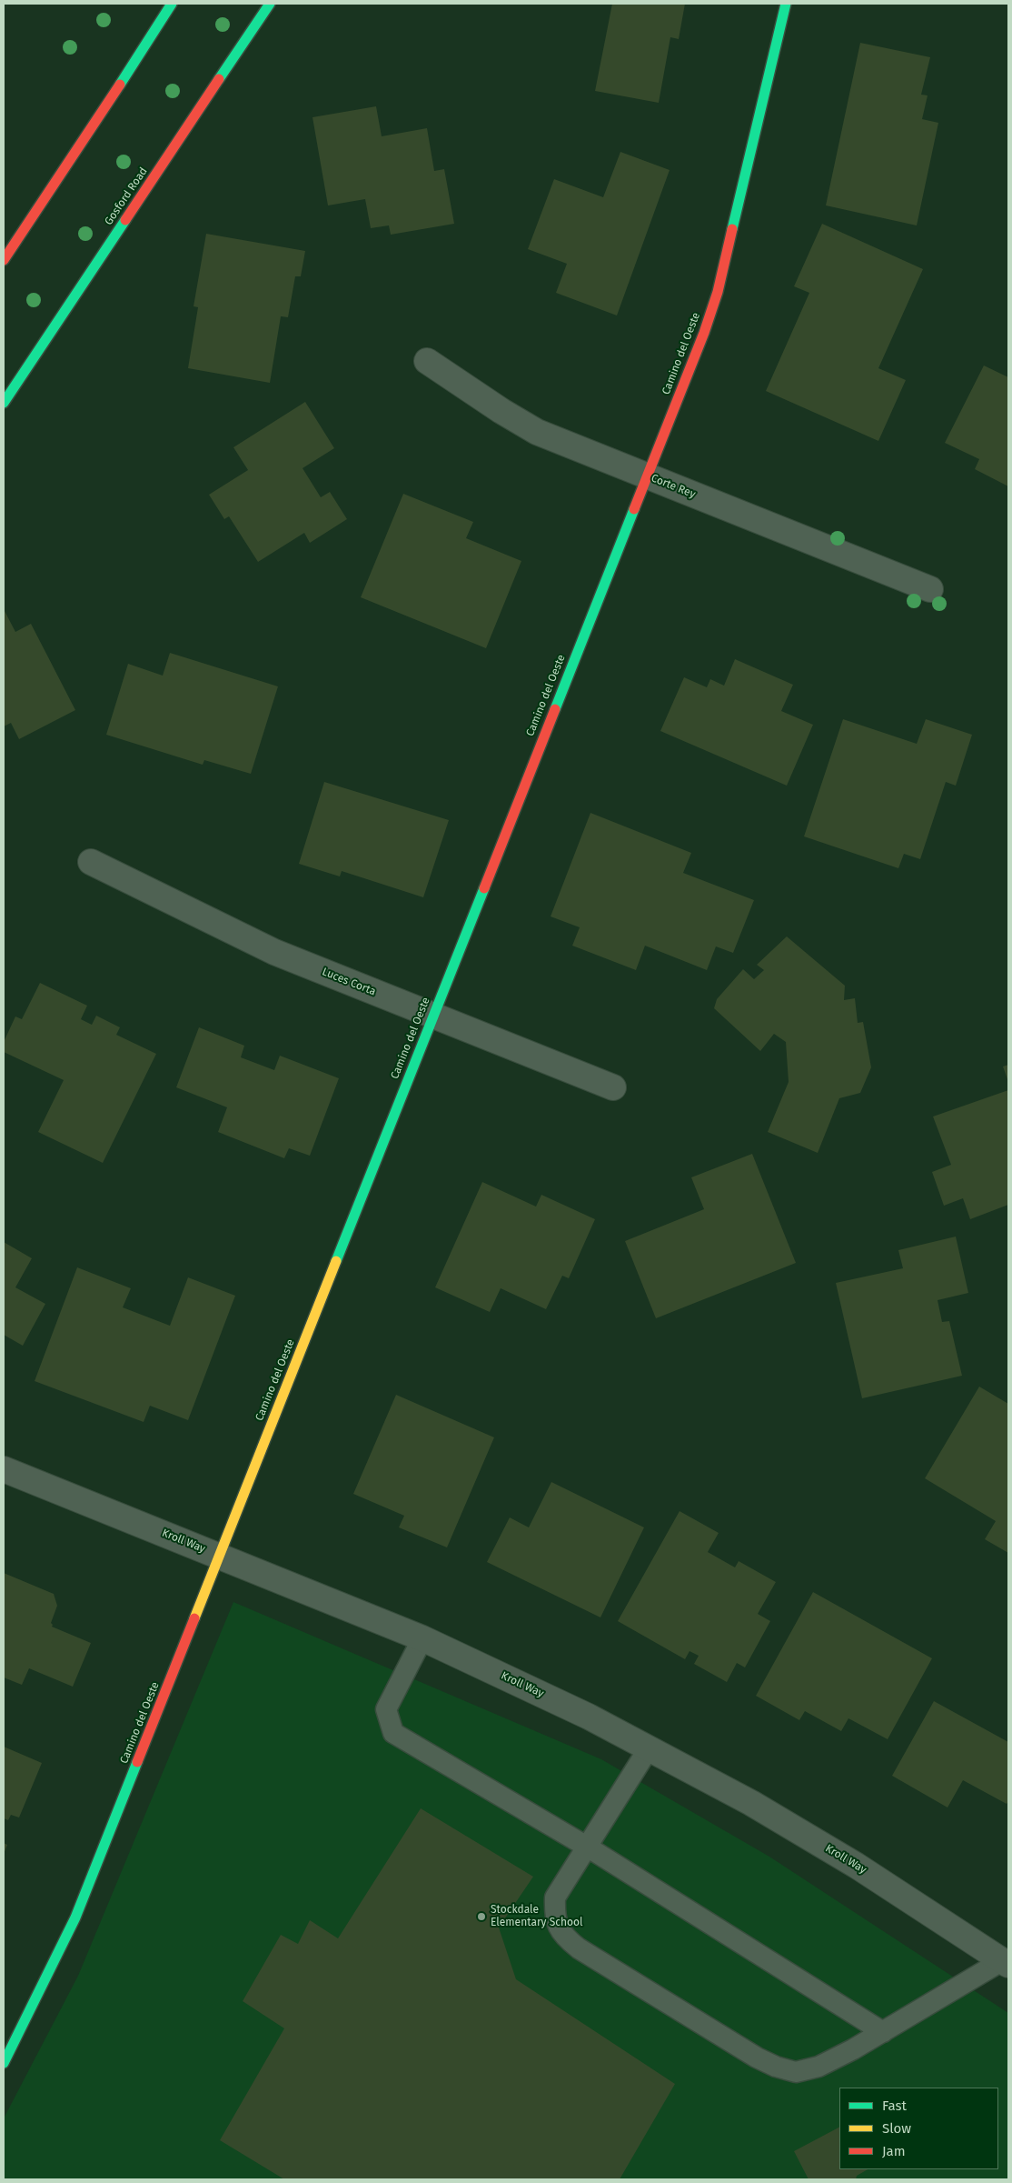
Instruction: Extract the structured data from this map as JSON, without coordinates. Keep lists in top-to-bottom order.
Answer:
{
  "streets": {
    "street": [
      "Gosford Road",
      "Camino del Oeste",
      "Corte Rey",
      "Luces Corta",
      "Kroll Way"
    ]
  },
  "crossings": [
    ["Camino del Oeste", "Corte Rey"],
    ["Camino del Oeste", "Luces Corta"],
    ["Camino del Oeste", "Kroll Way"]
  ],
  "places": ["Stockdale Elementary School"],
  "legend": ["Fast", "Slow", "Jam"]
}
